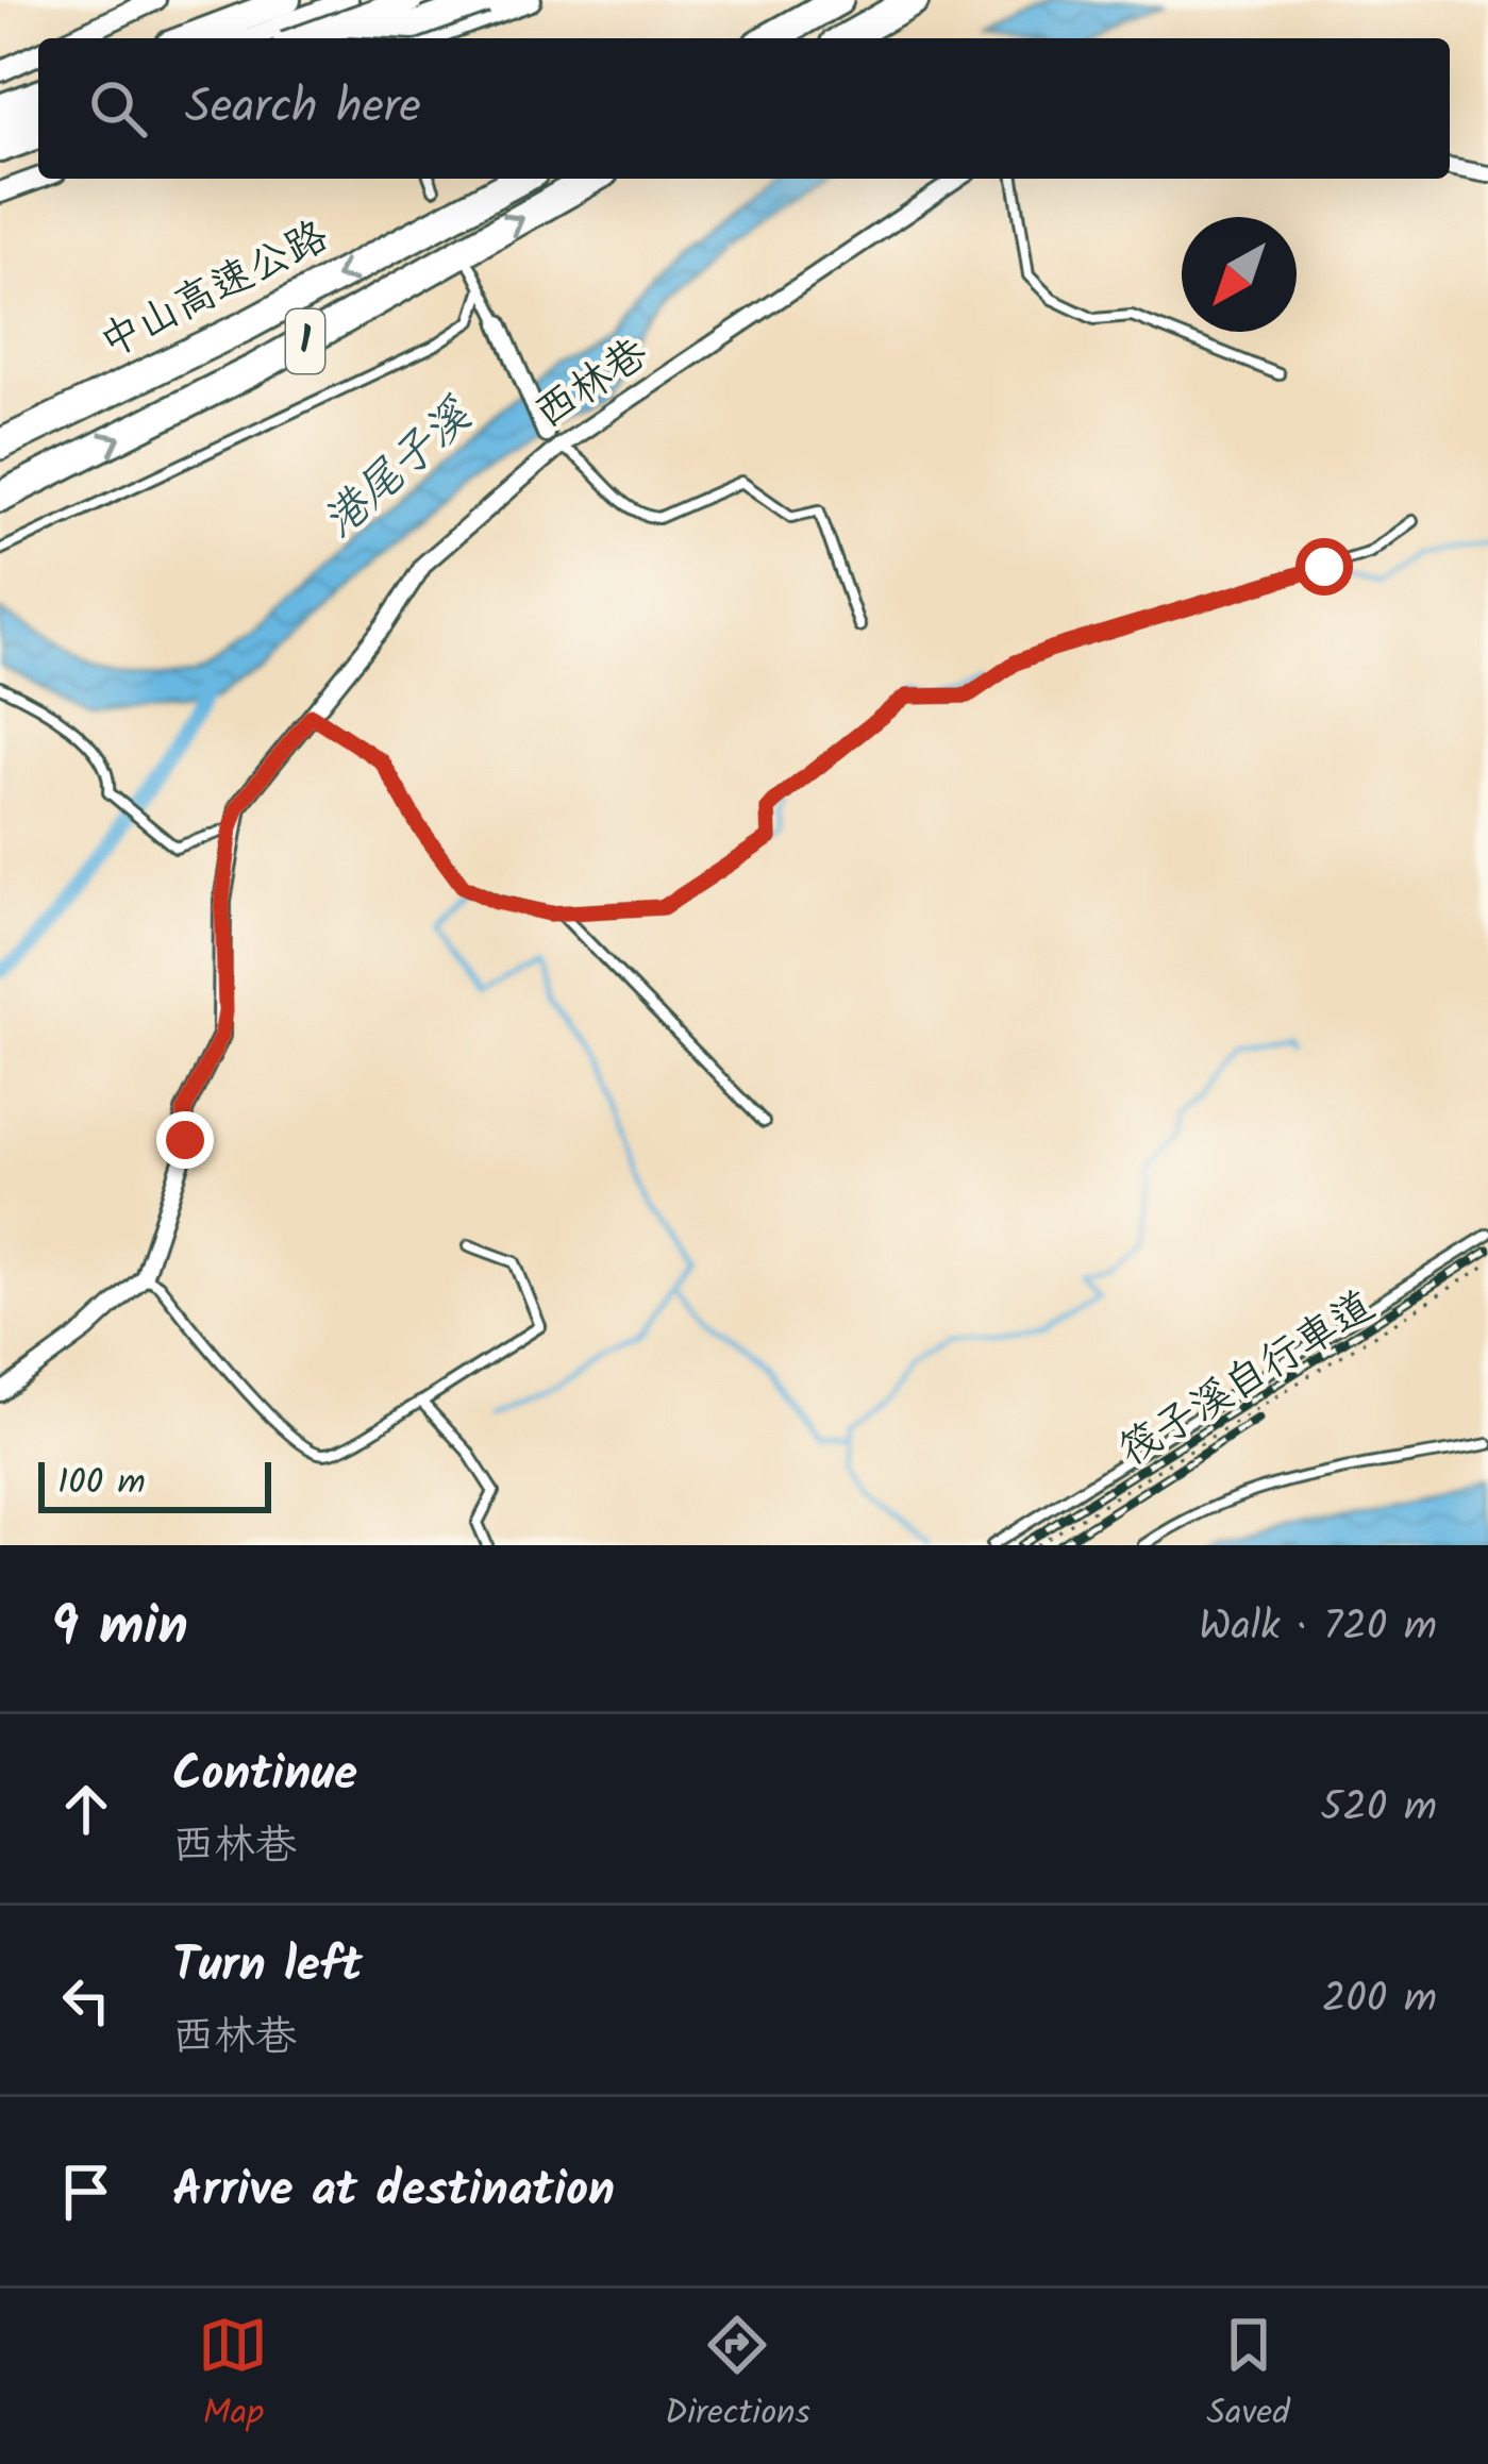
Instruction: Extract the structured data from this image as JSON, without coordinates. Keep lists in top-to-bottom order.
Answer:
{
  "streets": {
    "highway": ["中山高速公路", "1"],
    "street": ["西林巷"],
    "path": ["筏子溪自行車道"]
  },
  "water": ["港尾子溪"],
  "scale_bar": "100 m",
  "north": "bottom left",
  "page": {
    "search": "Search here",
    "scale": "100 m",
    "heading": ["9 min", "Walk · 720 m"],
    "list": [
      ["Continue", "西林巷", "520 m"],
      ["Turn left", "西林巷", "200 m"],
      "Arrive at destination"
    ],
    "nav": ["Map", "Directions", "Saved"]
  }
}
